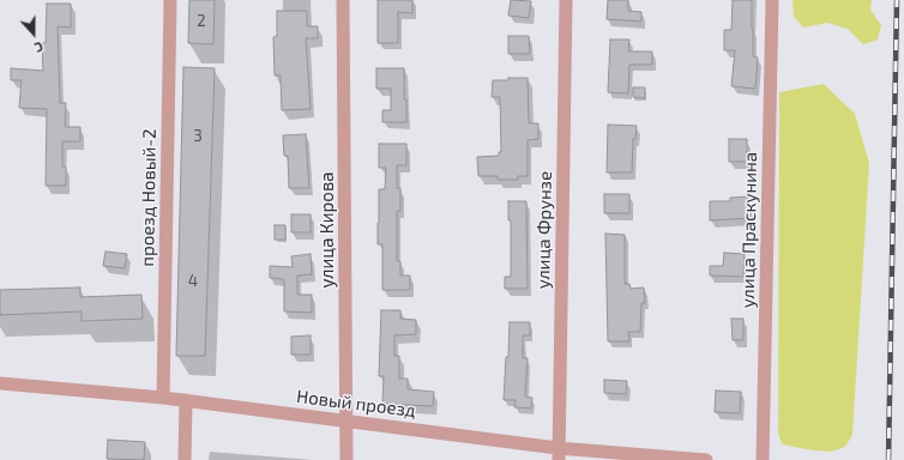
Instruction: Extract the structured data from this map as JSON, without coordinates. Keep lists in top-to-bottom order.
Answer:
{
  "streets": {
    "street": [
      "проезд Новый-2",
      "улица Кирова",
      "улица Фрунзе",
      "улица Праскунина",
      "Новый проезд"
    ]
  },
  "crossings": [
    ["проезд Новый-2", "Новый проезд"],
    ["улица Кирова", "Новый проезд"],
    ["улица Фрунзе", "Новый проезд"]
  ],
  "house_numbers": ["2", "3", "4"],
  "north": "bottom"
}
